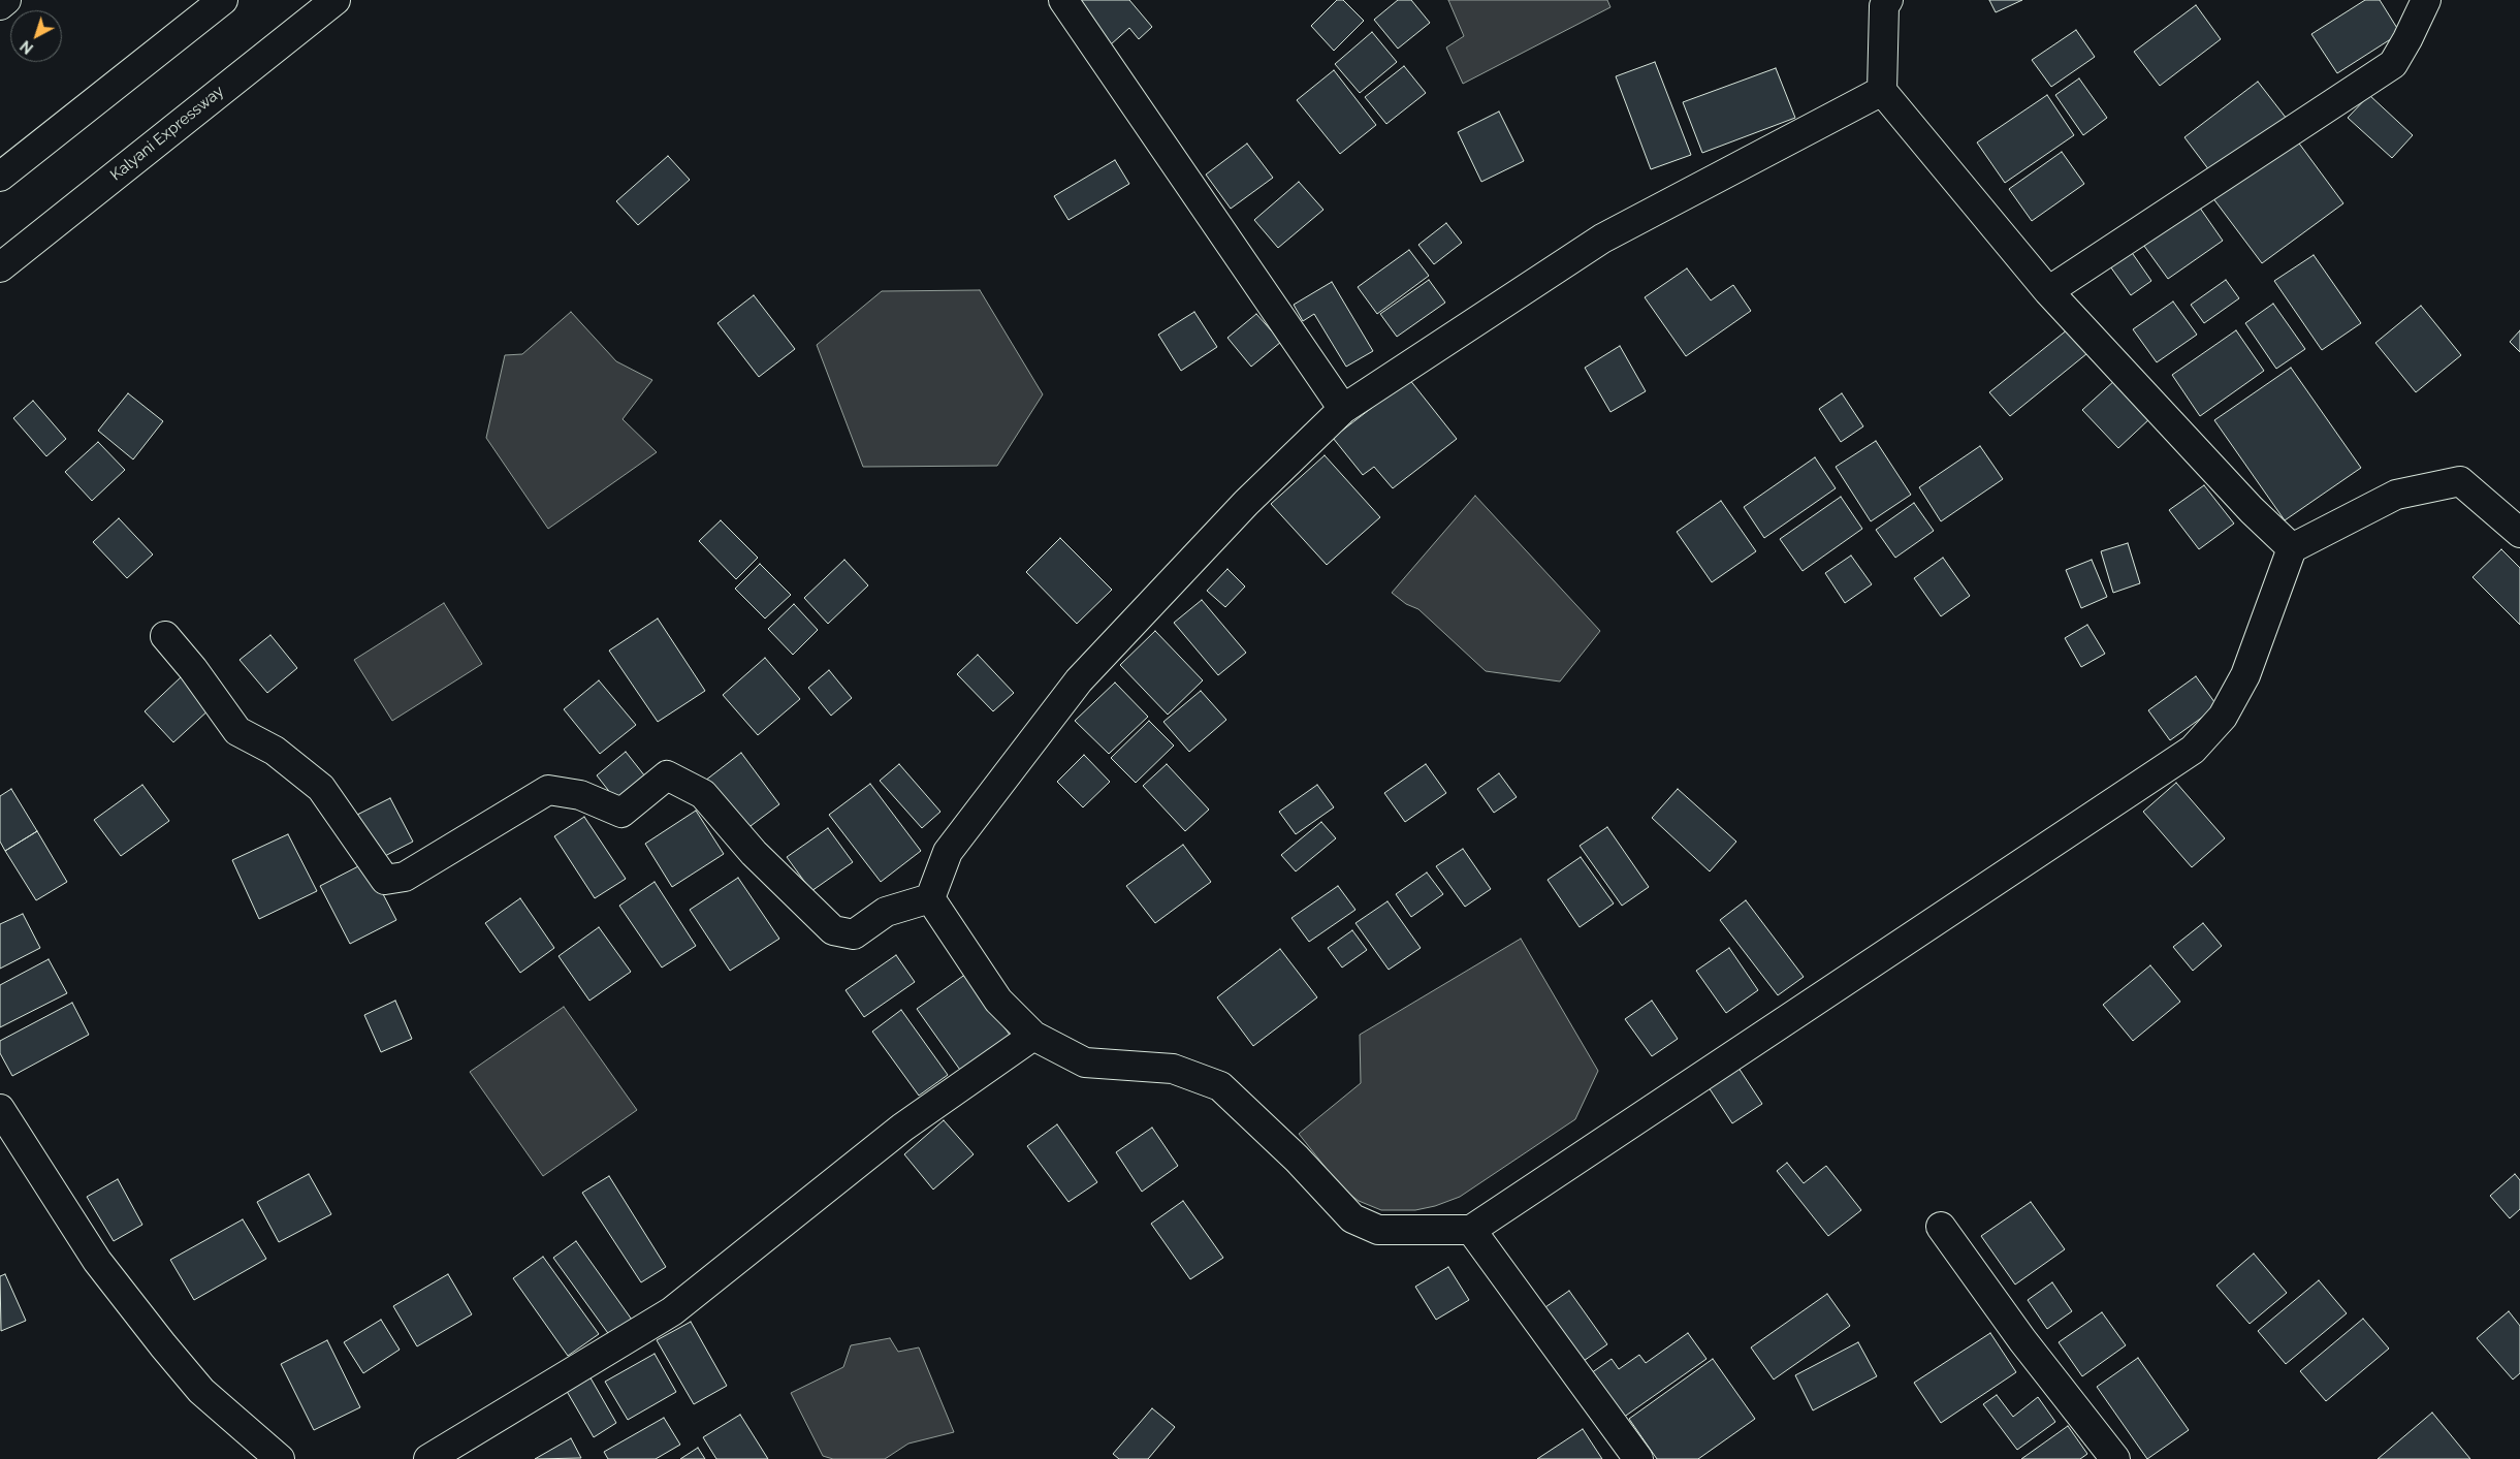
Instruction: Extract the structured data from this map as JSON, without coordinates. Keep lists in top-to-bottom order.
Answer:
{
  "streets": {
    "main road": ["Kalyani Expressway"]
  },
  "north": "bottom left"
}
